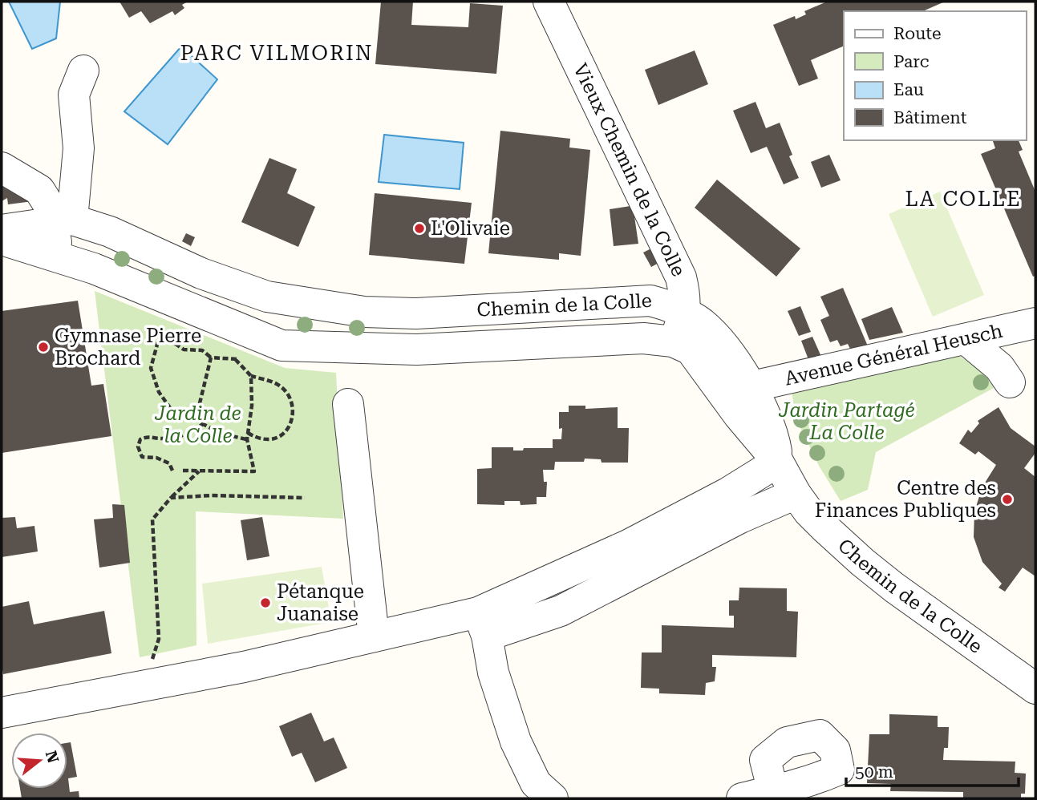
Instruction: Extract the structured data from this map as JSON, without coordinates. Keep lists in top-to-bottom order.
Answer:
{
  "streets": {
    "street": ["Vieux Chemin de la Colle", "Chemin de la Colle", "Avenue Général Heusch"]
  },
  "crossings": [
    ["Vieux Chemin de la Colle", "Chemin de la Colle"],
    ["Chemin de la Colle", "Avenue Général Heusch"]
  ],
  "districts": ["PARC VILMORIN", "LA COLLE"],
  "parks": ["Jardin Partagé La Colle", "Jardin de la Colle"],
  "places": [
    "L'Olivaie",
    "Gymnase Pierre Brochard",
    "Centre des Finances Publiques",
    "Pétanque Juanaise"
  ],
  "legend": [
    "Route",
    "Parc",
    "Eau",
    "Bâtiment"
  ],
  "scale_bar": "50 m",
  "north": "right"
}
